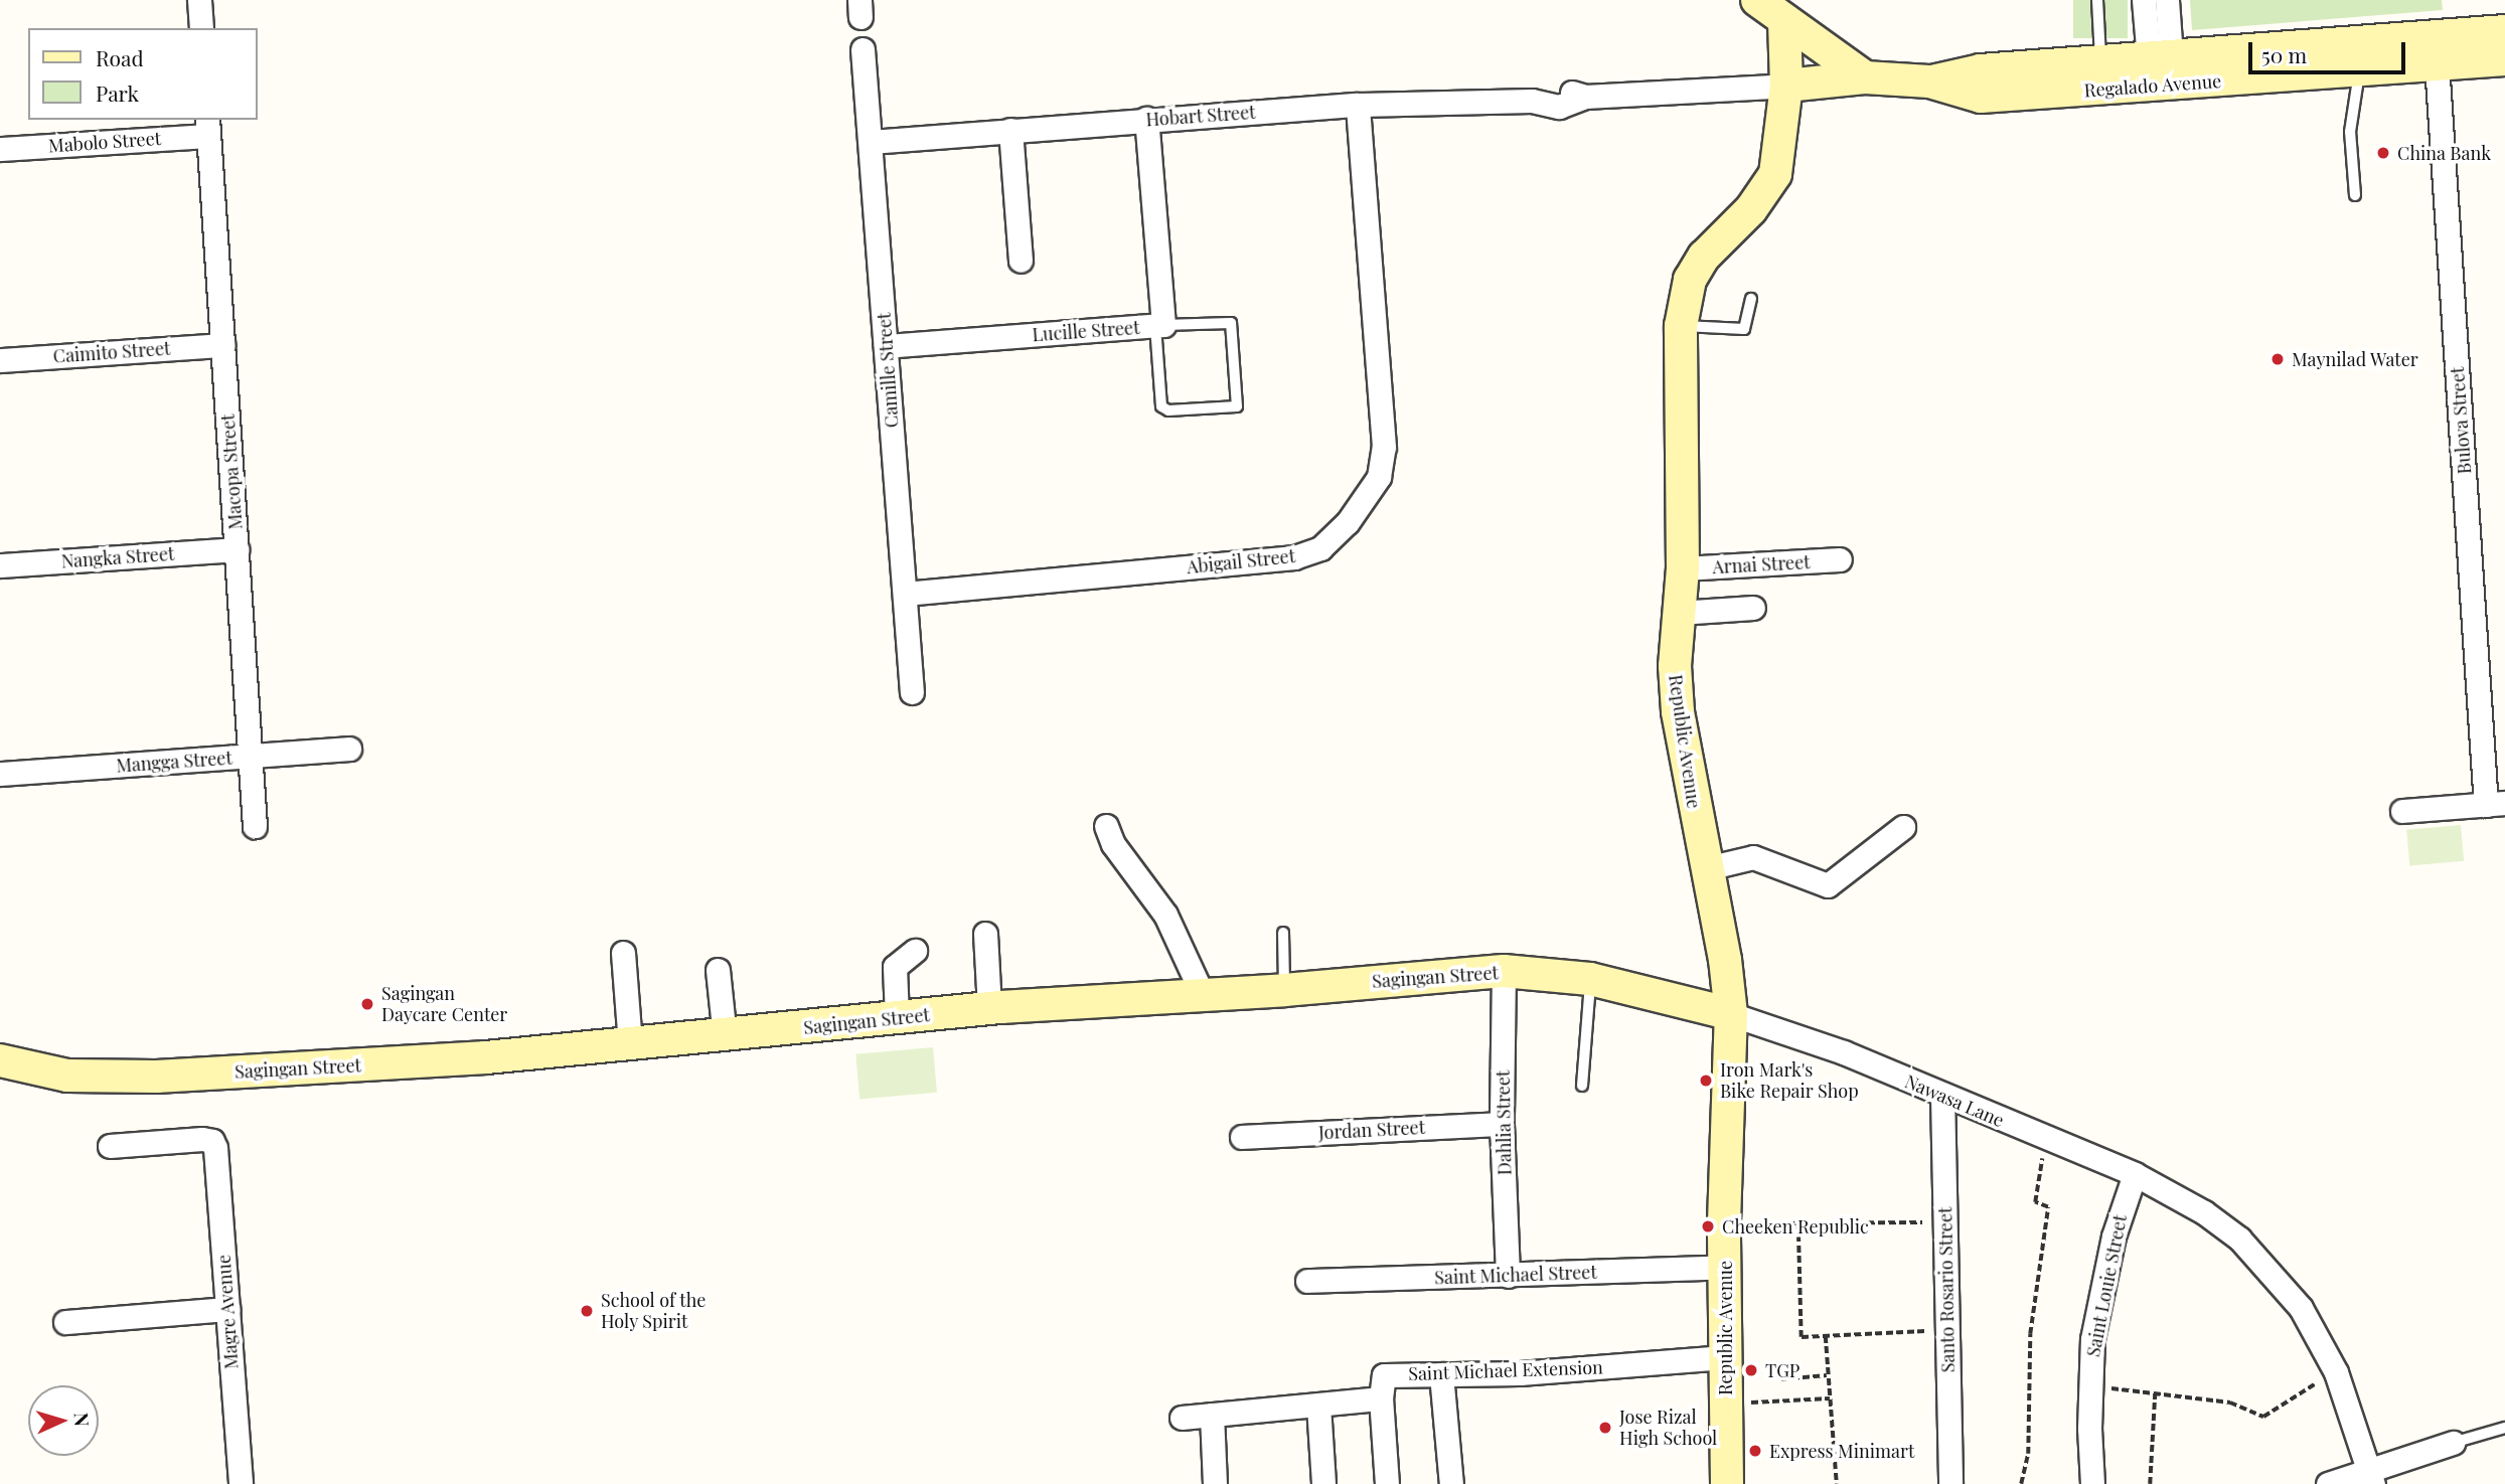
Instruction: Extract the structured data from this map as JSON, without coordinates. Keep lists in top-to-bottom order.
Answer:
{
  "streets": {
    "main road": ["Regalado Avenue", "Republic Avenue", "Sagingan Street"],
    "street": [
      "Hobart Street",
      "Mabolo Street",
      "Lucille Street",
      "Caimito Street",
      "Camille Street",
      "Bulova Street",
      "Macopa Street",
      "Nangka Street",
      "Abigail Street",
      "Arnai Street",
      "Mangga Street",
      "Nawasa Lane",
      "Dahlia Street",
      "Jordan Street",
      "Saint Michael Street",
      "Saint Louie Street",
      "Santo Rosario Street",
      "Magre Avenue",
      "Saint Michael Extension"
    ]
  },
  "crossings": [
    ["Regalado Avenue", "Hobart Street"],
    ["Regalado Avenue", "Bulova Street"],
    ["Regalado Avenue", "Republic Avenue"],
    ["Hobart Street", "Lucille Street"],
    ["Hobart Street", "Camille Street"],
    ["Hobart Street", "Abigail Street"],
    ["Hobart Street", "Republic Avenue"],
    ["Mabolo Street", "Macopa Street"],
    ["Lucille Street", "Camille Street"],
    ["Caimito Street", "Macopa Street"],
    ["Camille Street", "Abigail Street"],
    ["Macopa Street", "Nangka Street"],
    ["Macopa Street", "Mangga Street"],
    ["Arnai Street", "Republic Avenue"],
    ["Republic Avenue", "Sagingan Street"],
    ["Republic Avenue", "Nawasa Lane"],
    ["Republic Avenue", "Saint Michael Street"],
    ["Republic Avenue", "Saint Michael Extension"],
    ["Sagingan Street", "Nawasa Lane"],
    ["Sagingan Street", "Dahlia Street"],
    ["Nawasa Lane", "Saint Louie Street"],
    ["Nawasa Lane", "Santo Rosario Street"],
    ["Dahlia Street", "Jordan Street"],
    ["Dahlia Street", "Saint Michael Street"]
  ],
  "places": [
    "China Bank",
    "Maynilad Water",
    "Sagingan Daycare Center",
    "Iron Mark's Bike Repair Shop",
    "Cheeken Republic",
    "School of the Holy Spirit",
    "TGP",
    "Jose Rizal High School",
    "Express Minimart"
  ],
  "legend": ["Road", "Park"],
  "scale_bar": "50 m",
  "north": "right"
}
